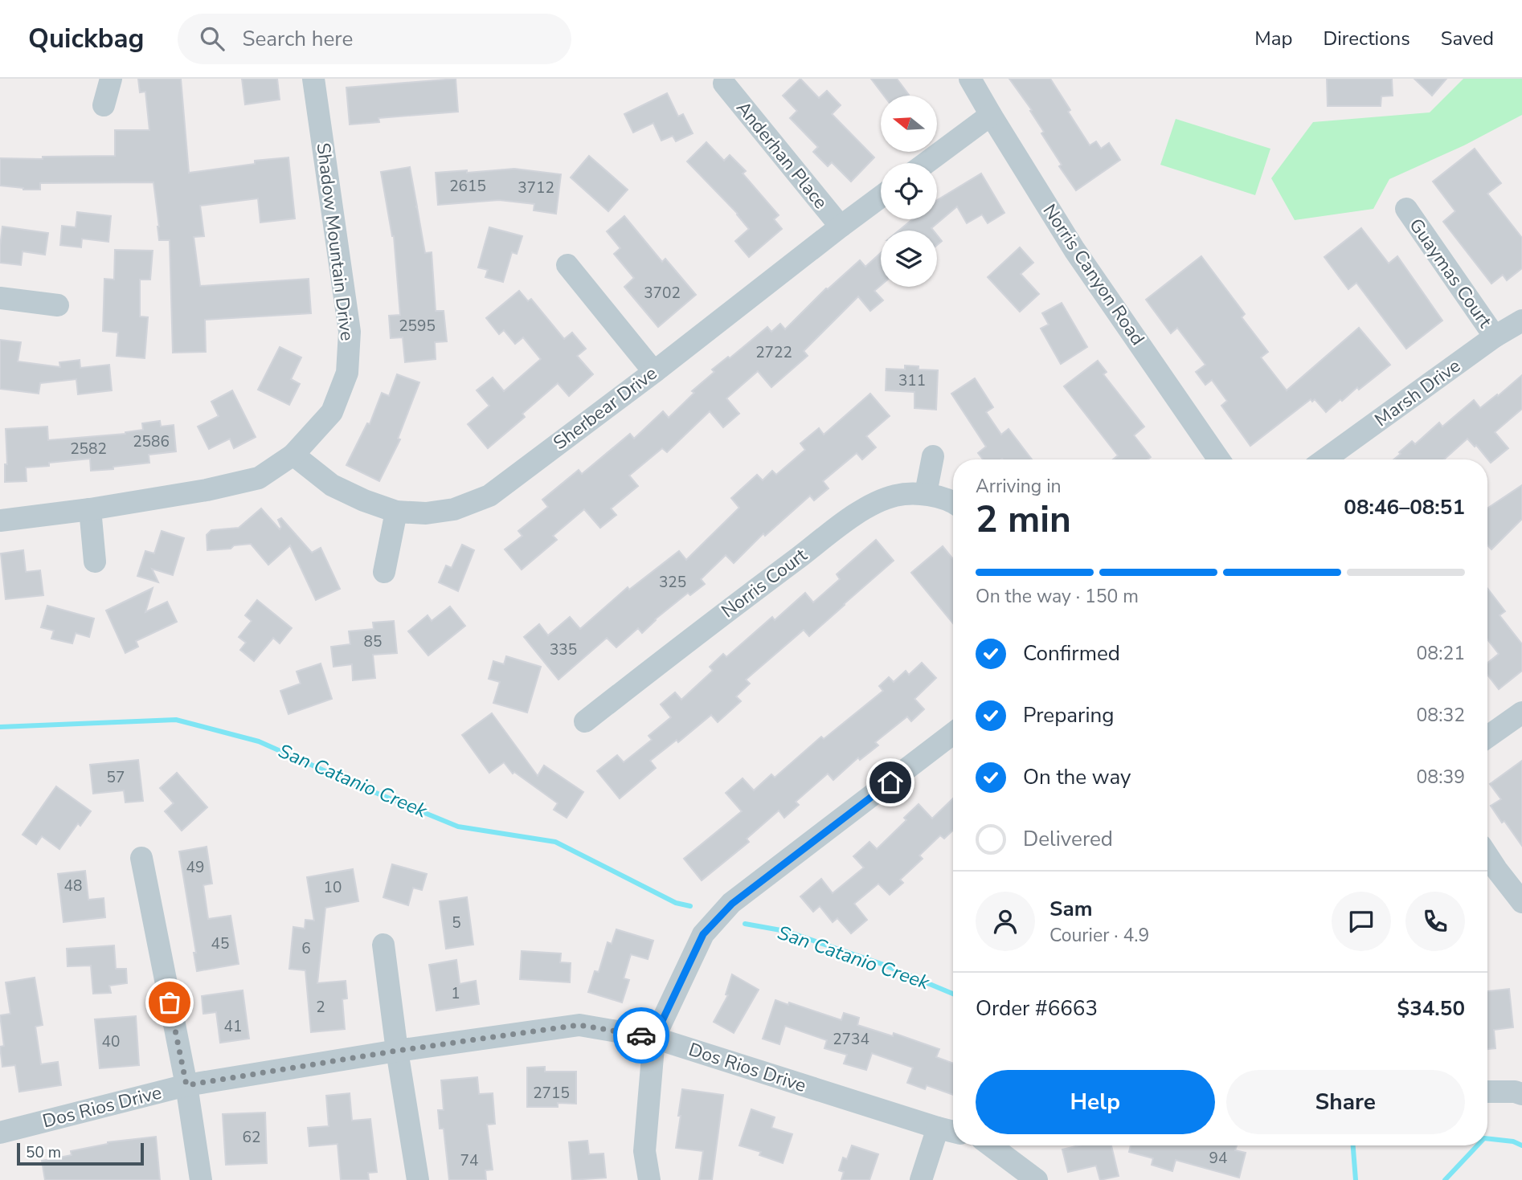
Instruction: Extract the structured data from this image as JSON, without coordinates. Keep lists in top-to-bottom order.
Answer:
{
  "streets": {
    "street": [
      "Anderhan Place",
      "Shadow Mountain Drive",
      "Guaymas Court",
      "Norris Canyon Road",
      "Marsh Drive",
      "Sherbear Drive",
      "Norris Court",
      "Dos Rios Drive"
    ]
  },
  "crossings": [
    ["Anderhan Place", "Sherbear Drive"],
    ["Shadow Mountain Drive", "Sherbear Drive"],
    ["Guaymas Court", "Marsh Drive"]
  ],
  "water": ["San Catanio Creek"],
  "house_numbers": [
    "2615",
    "3712",
    "3702",
    "2595",
    "2722",
    "311",
    "2586",
    "2582",
    "325",
    "85",
    "335",
    "57",
    "49",
    "48",
    "10",
    "5",
    "45",
    "6",
    "1",
    "2",
    "41",
    "2734",
    "40",
    "2715",
    "62",
    "94",
    "74"
  ],
  "scale_bar": "50 m",
  "north": "left",
  "page": {
    "header": "Quickbag",
    "search": "Search here",
    "nav": ["Map", "Directions", "Saved"],
    "heading": ["2 min", "Arriving in", "08:46–08:51"],
    "panel": [
      "Sam",
      "Courier · 4.9",
      "Order #6663",
      "$34.50"
    ],
    "bar": "On the way · 150 m",
    "list": [
      ["Confirmed", "08:21"],
      ["Preparing", "08:32"],
      ["On the way", "08:39"],
      "Delivered"
    ],
    "buttons": ["Help", "Share"],
    "scale": "50 m"
  }
}
